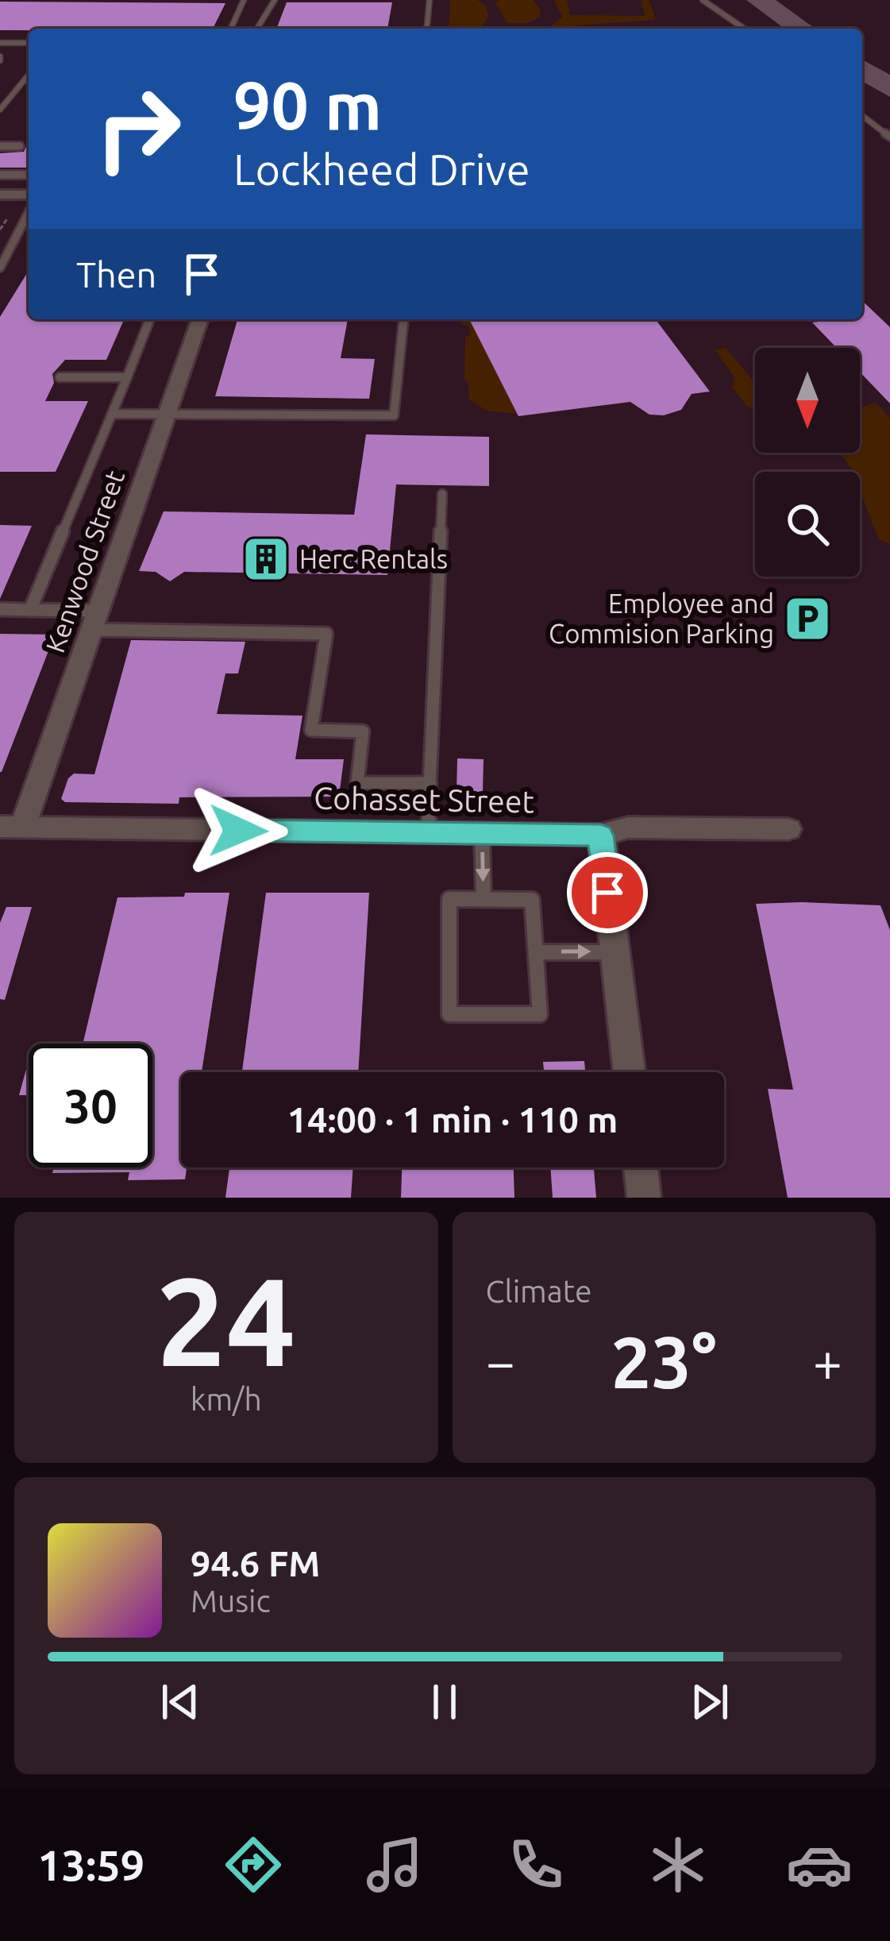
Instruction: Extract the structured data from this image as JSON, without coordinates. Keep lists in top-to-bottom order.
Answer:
{
  "streets": {
    "street": ["Kenwood Street", "Cohasset Street"]
  },
  "crossings": [
    ["Kenwood Street", "Cohasset Street"]
  ],
  "places": {
    "building": ["Herc Rentals"],
    "parking": ["Employee and Commision Parking"]
  },
  "north": "bottom",
  "page": {
    "turn": ["90 m", "Lockheed Drive"],
    "then": "Then",
    "limit": "30",
    "trip": "14:00 · 1 min · 110 m",
    "tile": [
      ["24", "km/h"],
      "Climate"
    ],
    "heat": ["−", "23°", "+"],
    "song": ["94.6 FM", "Music"],
    "tabs": "13:59"
  }
}
